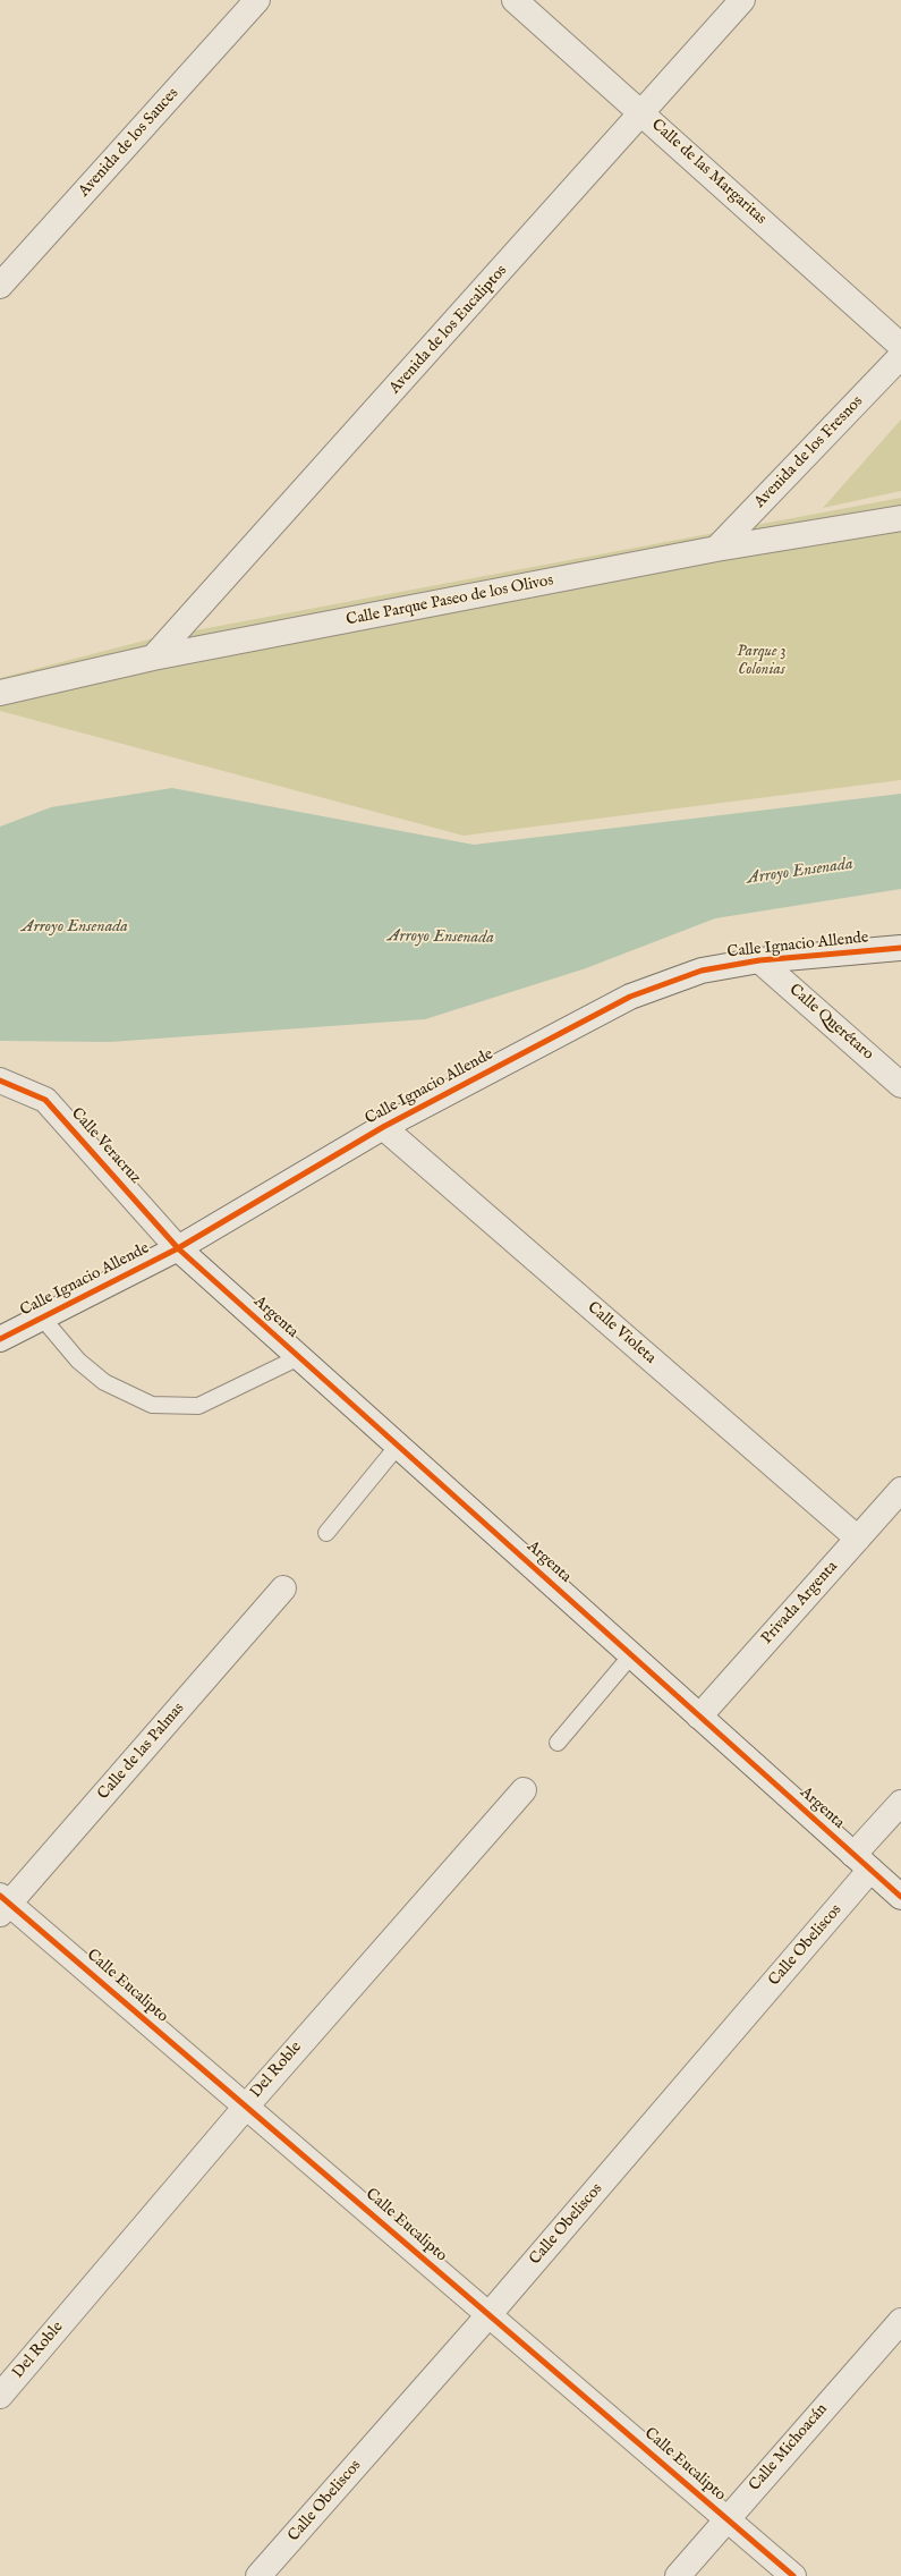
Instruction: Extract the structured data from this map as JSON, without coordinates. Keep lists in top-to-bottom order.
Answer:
{
  "streets": {
    "street": [
      "Avenida de los Sauces",
      "Calle de las Margaritas",
      "Avenida de los Eucaliptos",
      "Avenida de los Fresnos",
      "Calle Parque Paseo de los Olivos",
      "Calle Ignacio Allende",
      "Calle Querétaro",
      "Calle Veracruz",
      "Argenta",
      "Calle Violeta",
      "Privada Argenta",
      "Calle de las Palmas",
      "Calle Obeliscos",
      "Calle Eucalipto",
      "Del Roble",
      "Calle Michoacán"
    ]
  },
  "crossings": [
    ["Calle de las Margaritas", "Avenida de los Eucaliptos"],
    ["Avenida de los Eucaliptos", "Calle Parque Paseo de los Olivos"],
    ["Avenida de los Fresnos", "Calle Parque Paseo de los Olivos"],
    ["Calle Ignacio Allende", "Calle Querétaro"],
    ["Calle Ignacio Allende", "Calle Veracruz"],
    ["Calle Ignacio Allende", "Argenta"],
    ["Calle Ignacio Allende", "Calle Violeta"],
    ["Calle Veracruz", "Argenta"],
    ["Argenta", "Privada Argenta"],
    ["Argenta", "Calle Obeliscos"],
    ["Calle Violeta", "Privada Argenta"],
    ["Calle de las Palmas", "Calle Eucalipto"],
    ["Calle Obeliscos", "Calle Eucalipto"],
    ["Calle Eucalipto", "Del Roble"],
    ["Calle Eucalipto", "Calle Michoacán"]
  ],
  "water": ["Arroyo Ensenada"],
  "parks": ["Parque 3 Colonias"]
}
